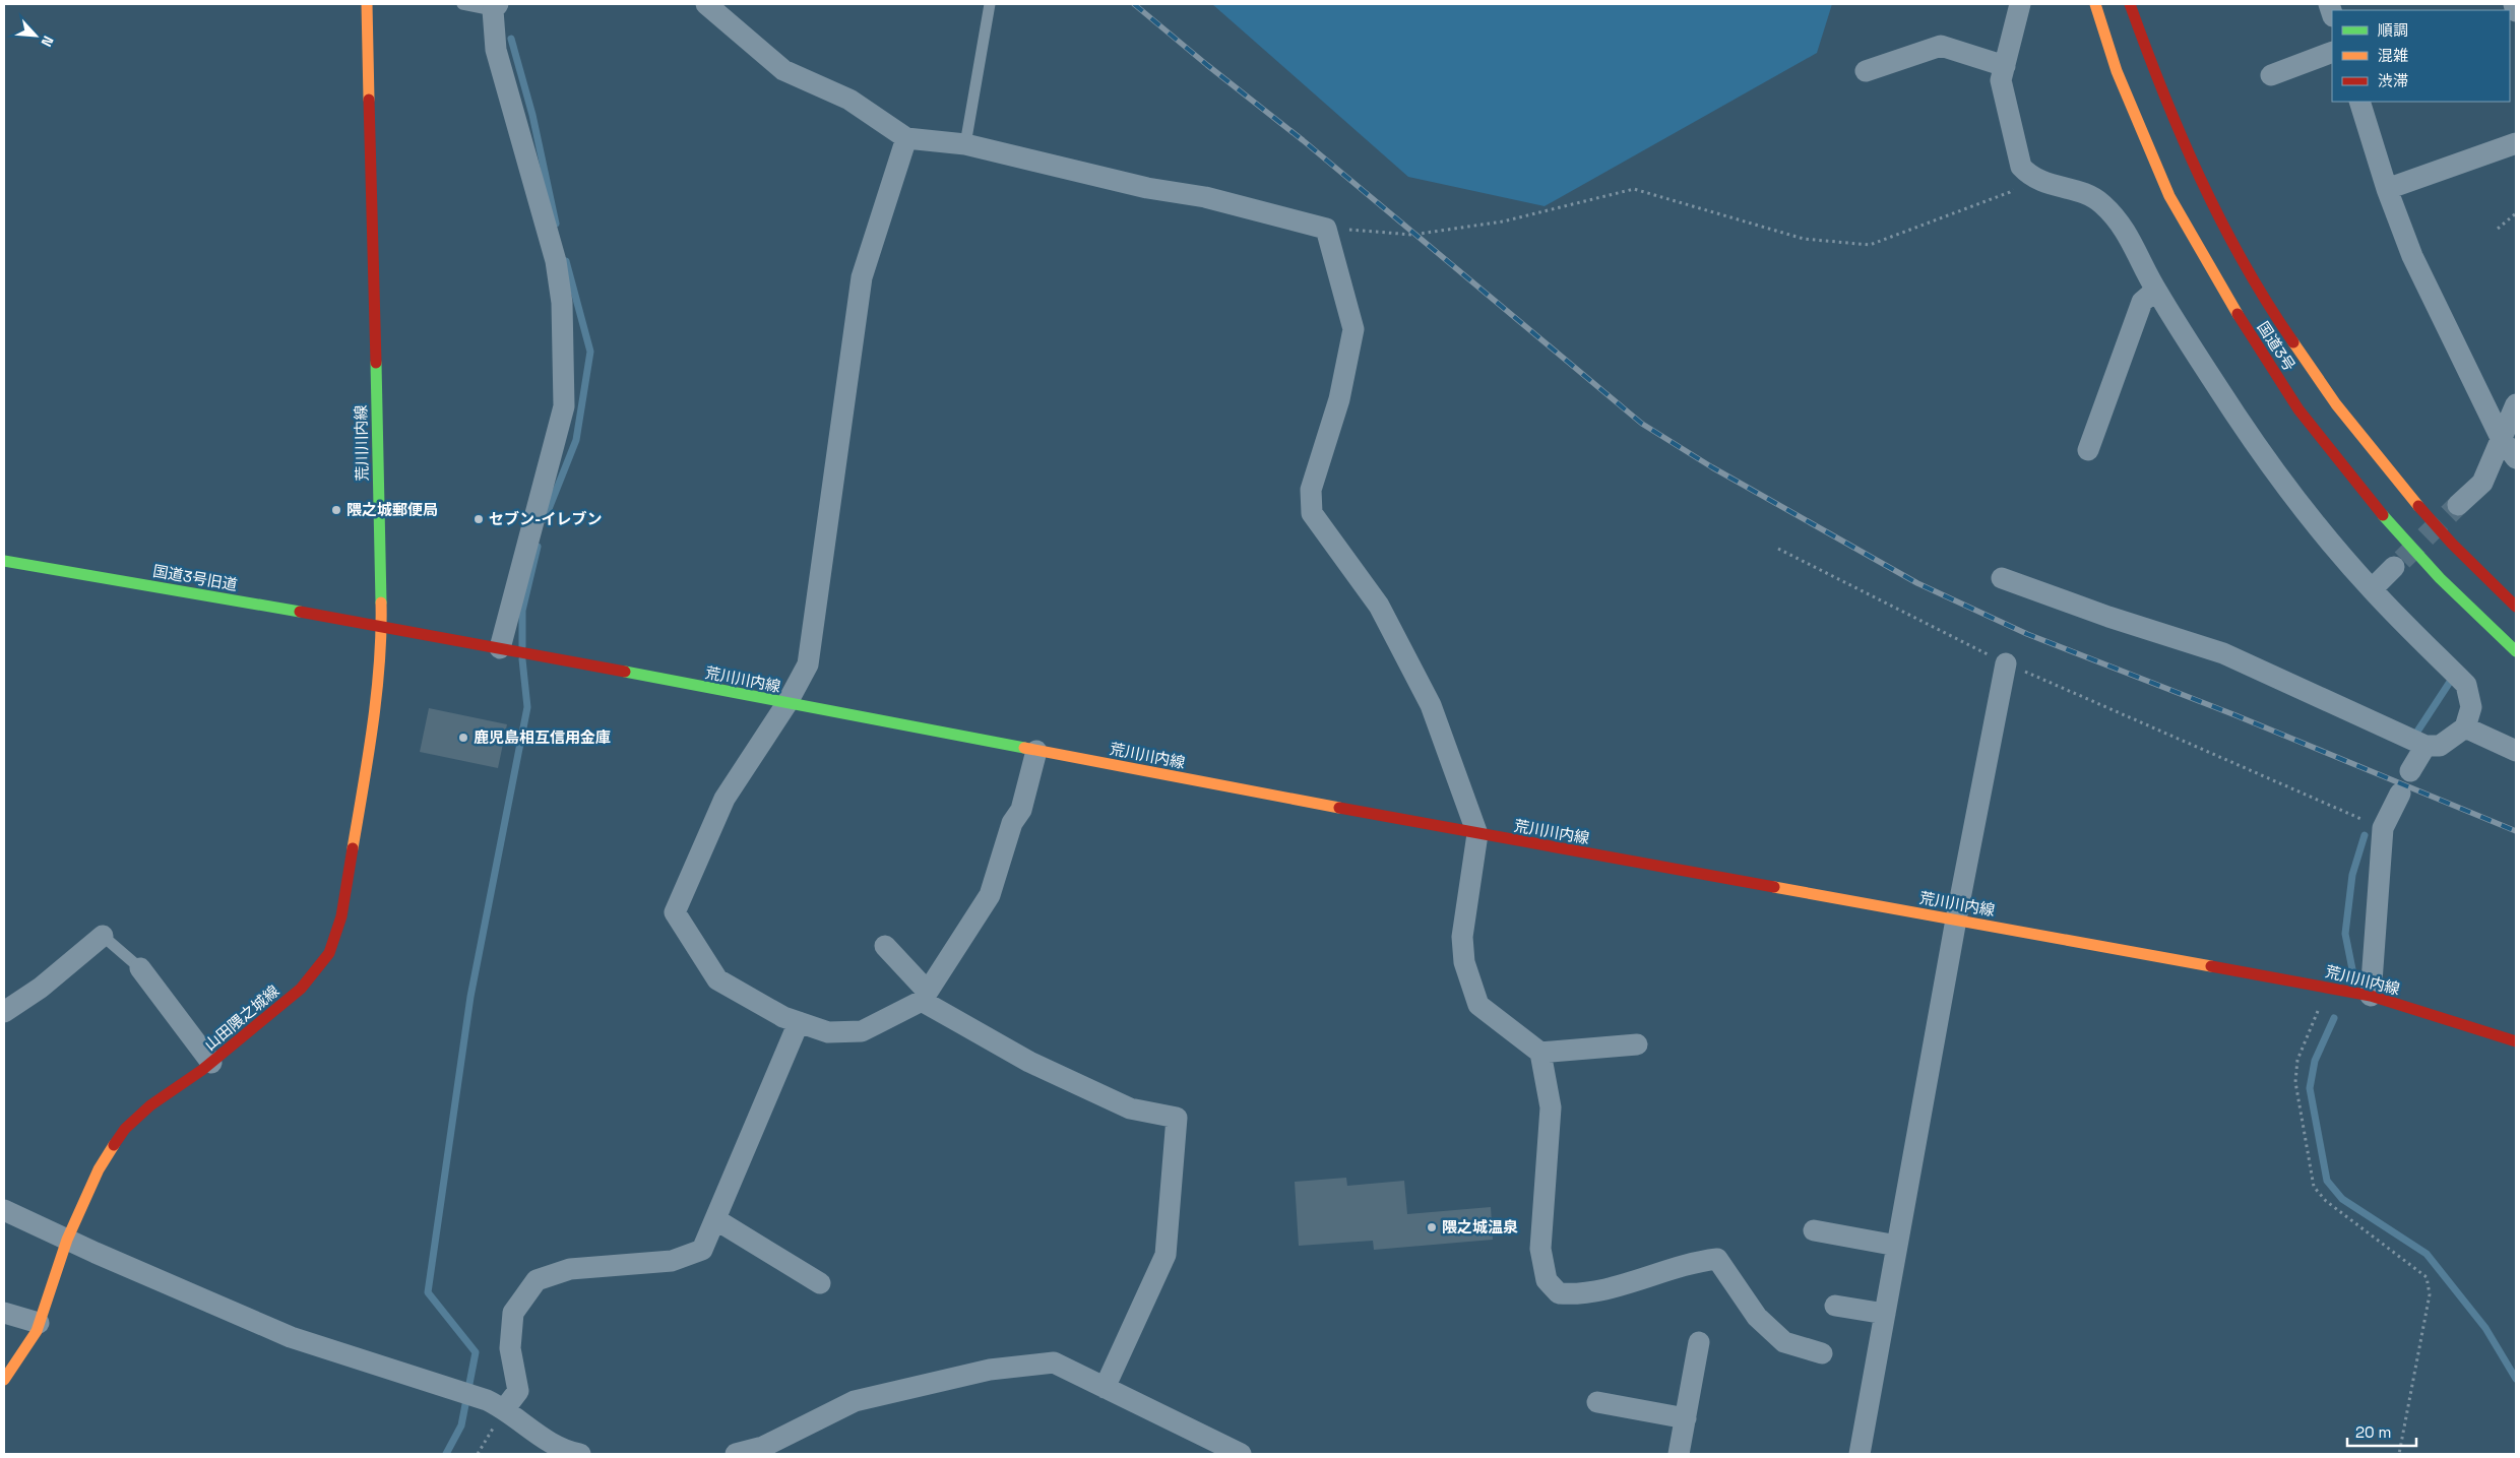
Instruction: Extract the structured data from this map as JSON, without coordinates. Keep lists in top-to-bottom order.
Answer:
{
  "streets": {
    "main road": [
      "国道3号",
      "荒川川内線",
      "国道3号旧道",
      "山田隈之城線"
    ]
  },
  "crossings": [
    ["荒川川内線", "国道3号旧道"],
    ["荒川川内線", "山田隈之城線"],
    ["国道3号旧道", "山田隈之城線"]
  ],
  "places": [
    "隈之城郵便局",
    "セブン-イレブン",
    "鹿児島相互信用金庫",
    "隈之城温泉"
  ],
  "legend": ["順調", "混雑", "渋滞"],
  "scale_bar": "20 m",
  "north": "bottom right"
}
